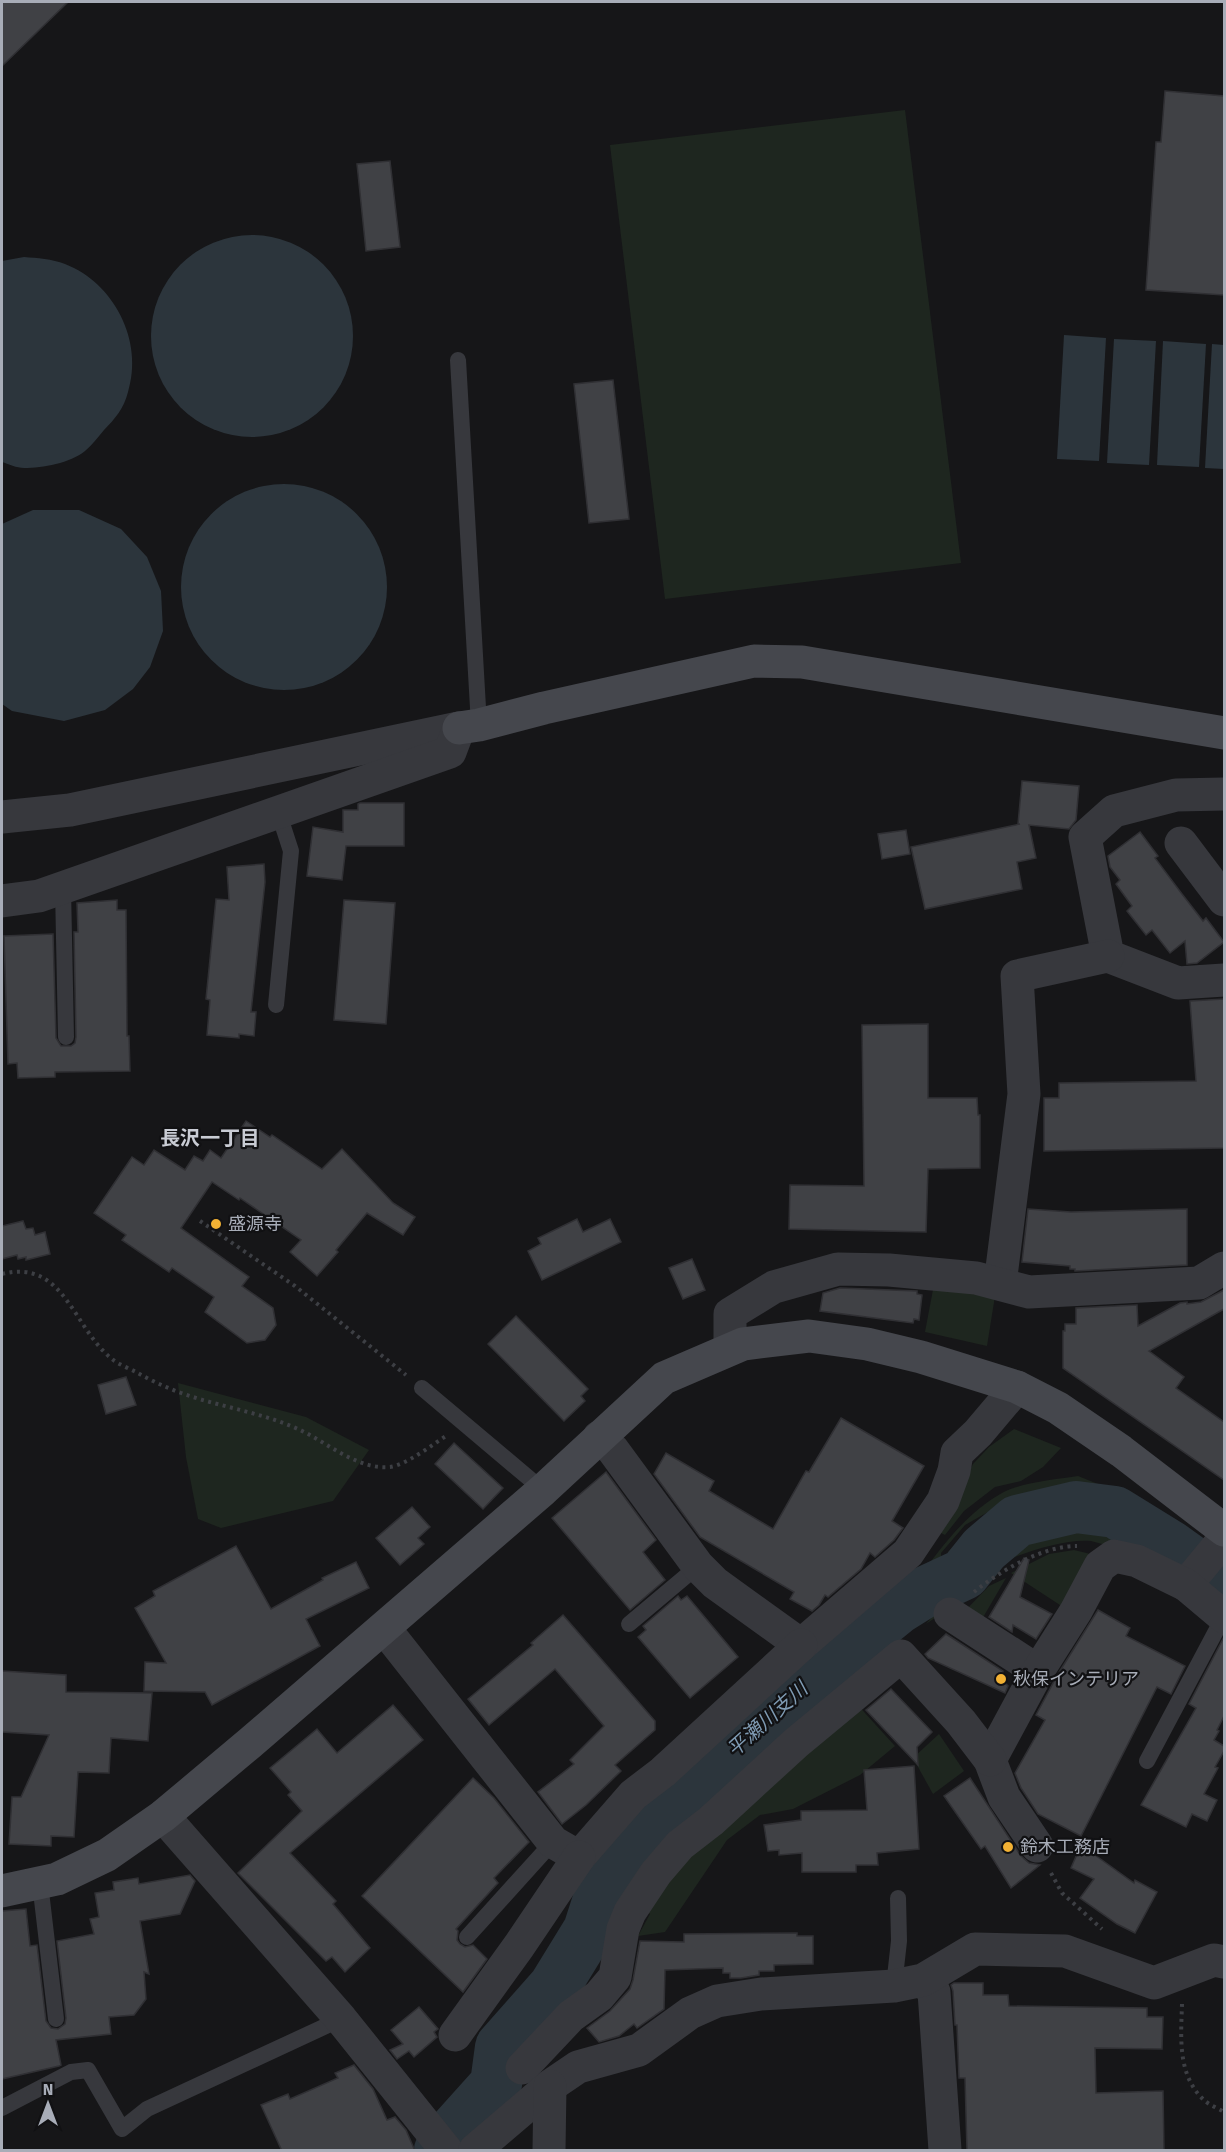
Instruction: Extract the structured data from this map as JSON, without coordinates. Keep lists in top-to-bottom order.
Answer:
{
  "districts": ["長沢一丁目"],
  "water": ["平瀬川支川"],
  "places": ["盛源寺", "秋保インテリア", "鈴木工務店"],
  "north": "top"
}
